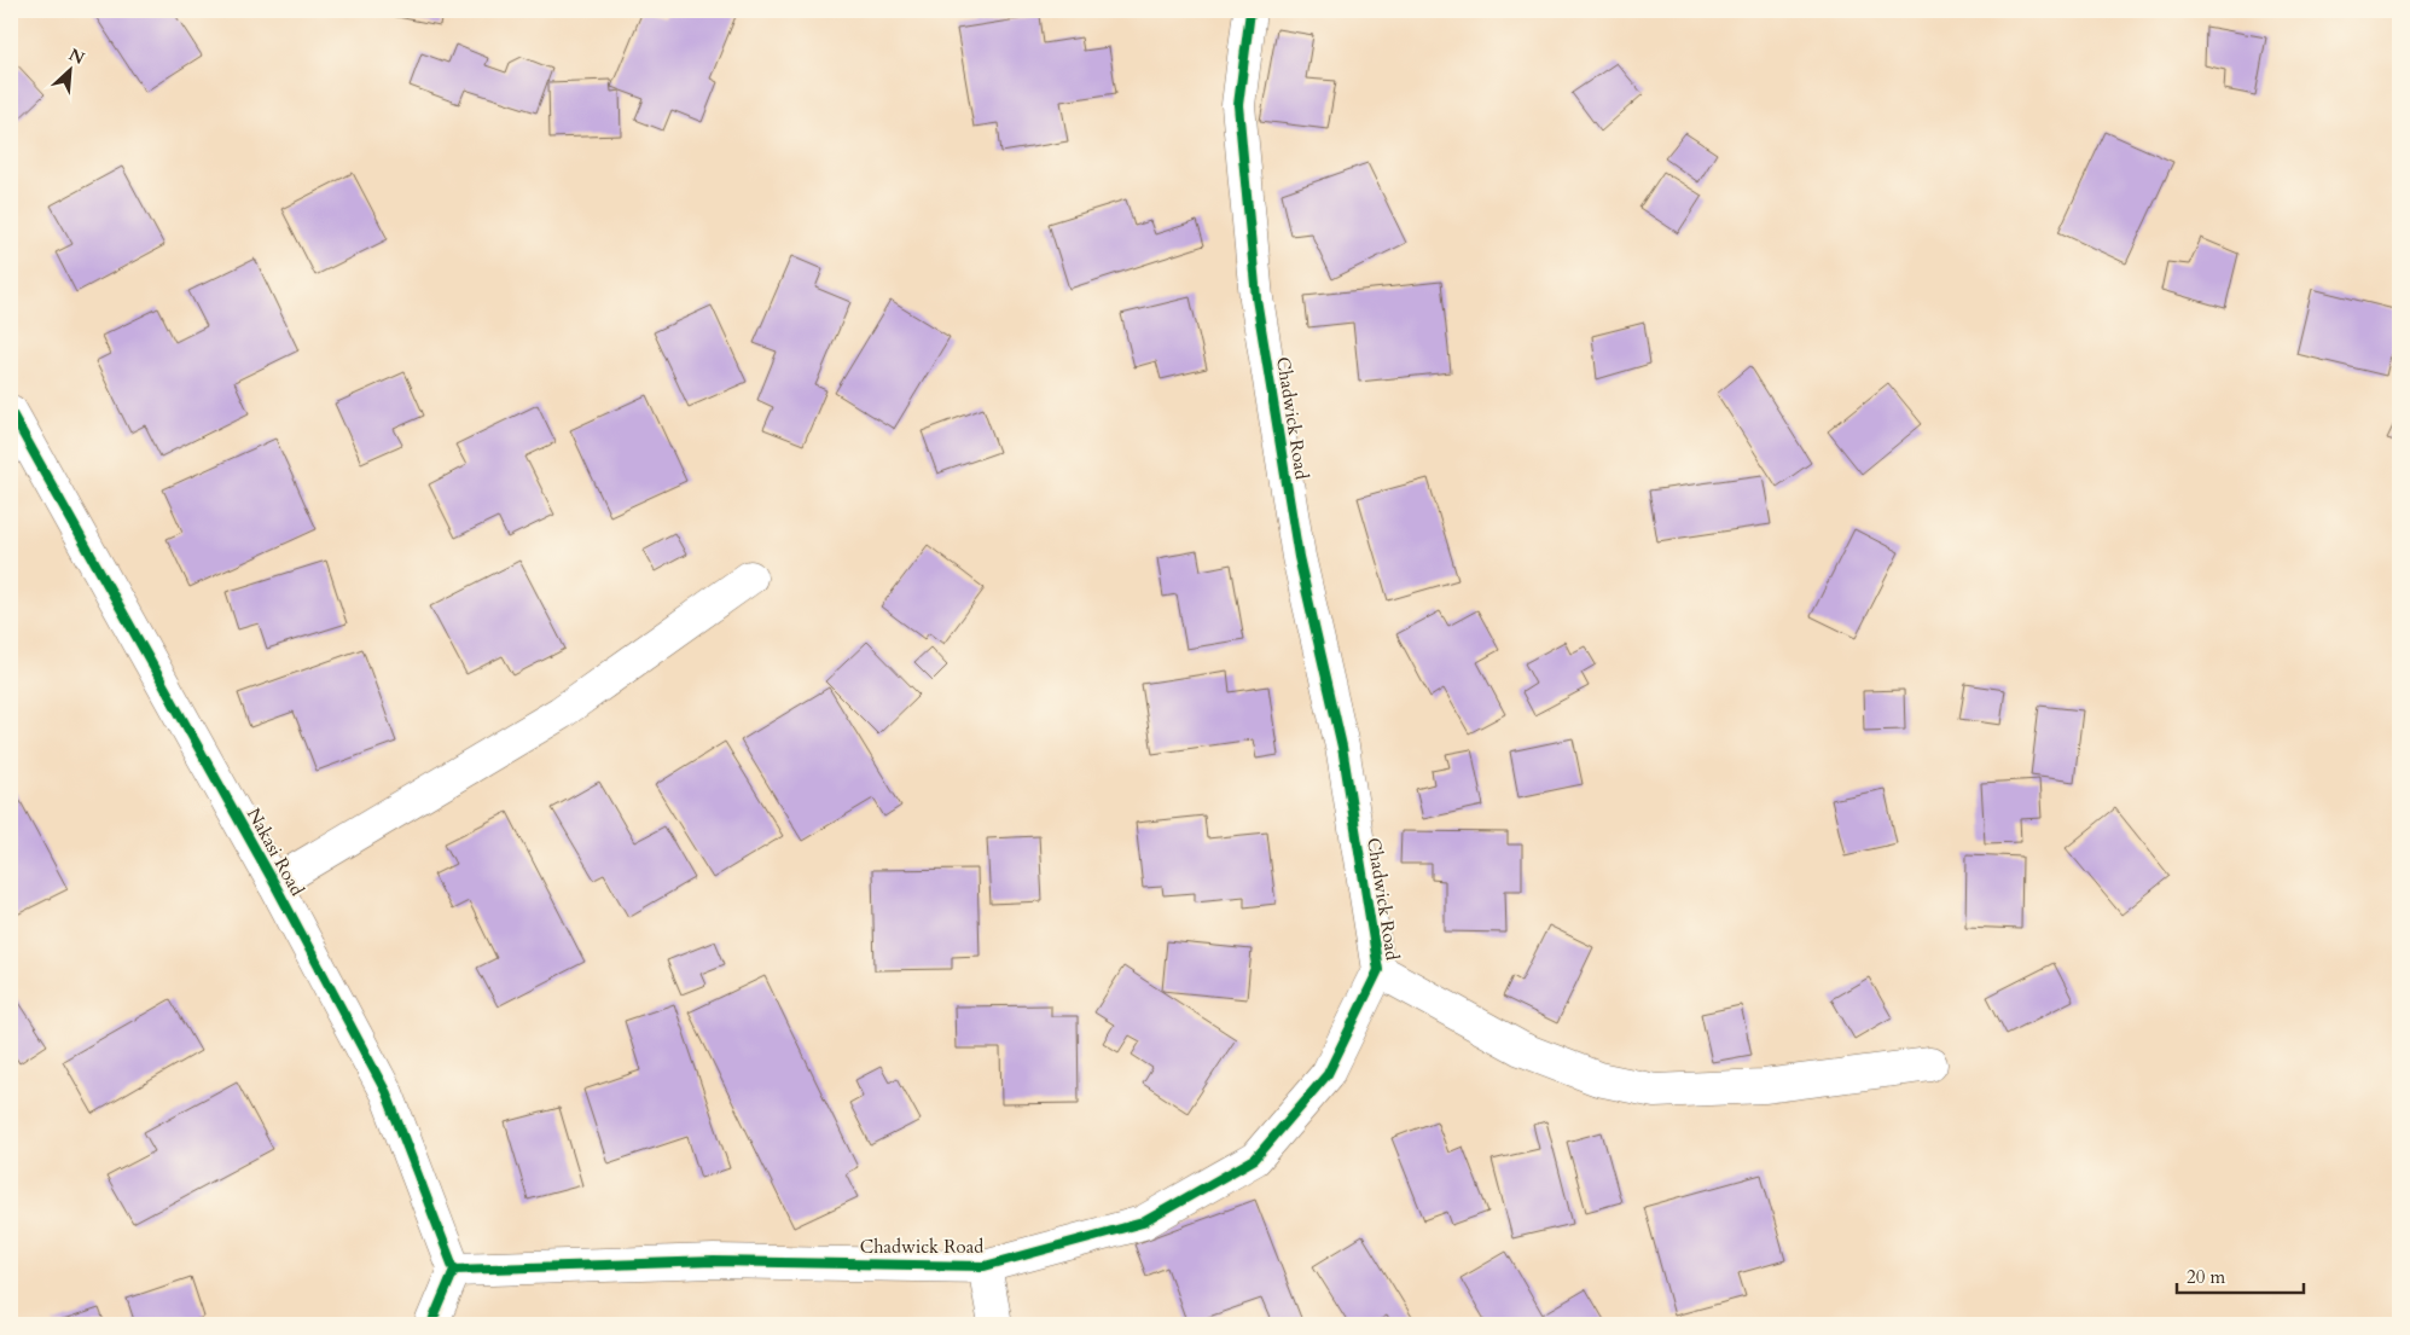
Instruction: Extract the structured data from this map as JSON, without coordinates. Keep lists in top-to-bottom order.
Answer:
{
  "streets": {
    "street": ["Chadwick Road", "Nakasi Road"]
  },
  "crossings": [
    ["Chadwick Road", "Nakasi Road"]
  ],
  "scale_bar": "20 m",
  "north": "top right"
}
